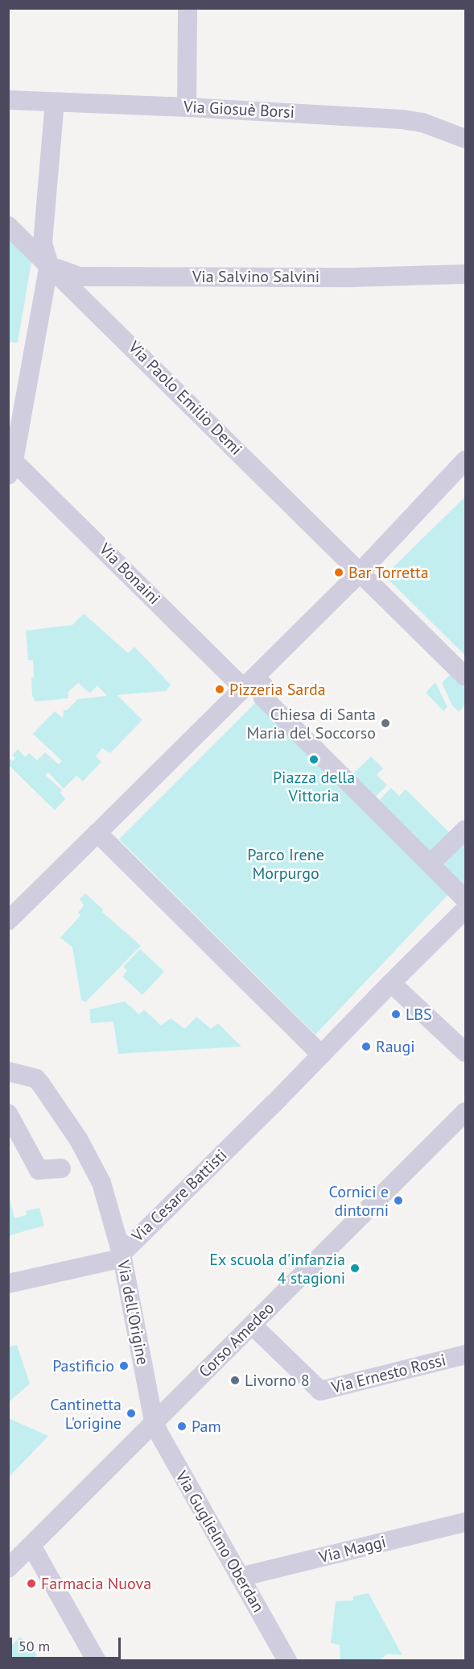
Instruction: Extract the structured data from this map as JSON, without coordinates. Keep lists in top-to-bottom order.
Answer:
{
  "streets": {
    "street": [
      "Via Giosuè Borsi",
      "Via Salvino Salvini",
      "Via Paolo Emilio Demi",
      "Via Bonaini",
      "Via Cesare Battisti",
      "Via dell'Origine",
      "Corso Amedeo",
      "Via Ernesto Rossi",
      "Via Guglielmo Oberdan",
      "Via Maggi"
    ]
  },
  "crossings": [
    ["Via Salvino Salvini", "Via Paolo Emilio Demi"],
    ["Via Cesare Battisti", "Via dell'Origine"],
    ["Via dell'Origine", "Corso Amedeo"],
    ["Via dell'Origine", "Via Guglielmo Oberdan"],
    ["Corso Amedeo", "Via Ernesto Rossi"],
    ["Corso Amedeo", "Via Guglielmo Oberdan"],
    ["Via Guglielmo Oberdan", "Via Maggi"]
  ],
  "parks": ["Parco Irene Morpurgo"],
  "places": [
    "Bar Torretta",
    "Pizzeria Sarda",
    "Chiesa di Santa Maria del Soccorso",
    "Piazza della Vittoria",
    "LBS",
    "Raugi",
    "Cornici e dintorni",
    "Ex scuola d'infanzia 4 stagioni",
    "Pastificio",
    "Livorno 8",
    "Cantinetta L'origine",
    "Pam",
    "Farmacia Nuova"
  ],
  "scale_bar": "50 m"
}
